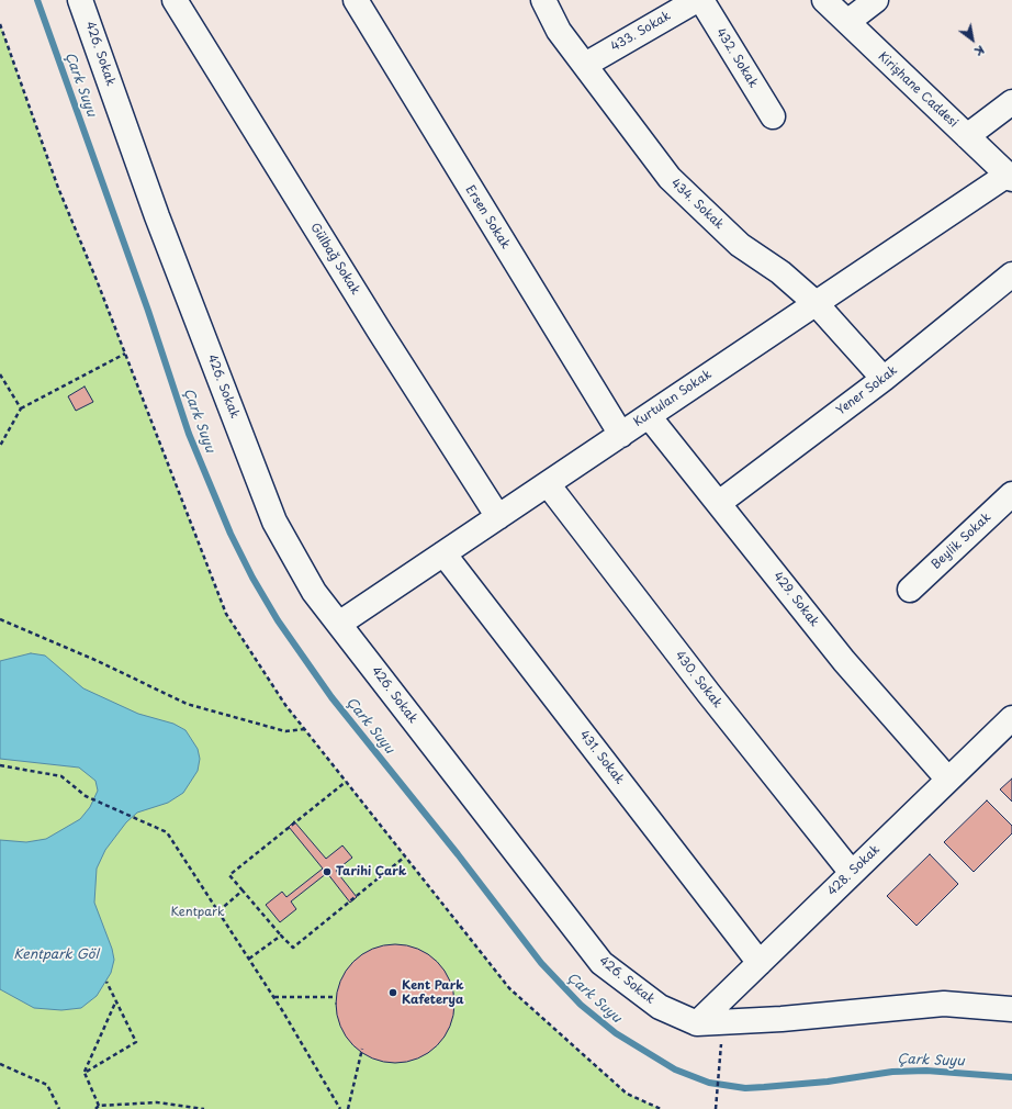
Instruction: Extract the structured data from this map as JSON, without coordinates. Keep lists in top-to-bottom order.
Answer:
{
  "streets": {
    "street": [
      "433. Sokak",
      "426. Sokak",
      "432. Sokak",
      "Kirişhane Caddesi",
      "434. Sokak",
      "Ersen Sokak",
      "Gülbağ Sokak",
      "Yener Sokak",
      "Kurtulan Sokak",
      "Beylik Sokak",
      "429. Sokak",
      "430. Sokak",
      "431. Sokak",
      "428. Sokak"
    ]
  },
  "crossings": [
    ["433. Sokak", "432. Sokak"],
    ["433. Sokak", "434. Sokak"],
    ["426. Sokak", "Kurtulan Sokak"],
    ["426. Sokak", "428. Sokak"],
    ["Kirişhane Caddesi", "Kurtulan Sokak"],
    ["434. Sokak", "Yener Sokak"],
    ["434. Sokak", "Kurtulan Sokak"],
    ["Ersen Sokak", "Kurtulan Sokak"],
    ["Gülbağ Sokak", "Kurtulan Sokak"],
    ["Yener Sokak", "429. Sokak"],
    ["Kurtulan Sokak", "429. Sokak"],
    ["Kurtulan Sokak", "430. Sokak"],
    ["Kurtulan Sokak", "431. Sokak"],
    ["429. Sokak", "428. Sokak"],
    ["430. Sokak", "428. Sokak"],
    ["431. Sokak", "428. Sokak"]
  ],
  "water": ["Çark Suyu", "Kentpark Göl"],
  "parks": ["Kentpark"],
  "places": ["Tarihi Çark", "Kent Park Kafeterya"],
  "north": "bottom right"
}
